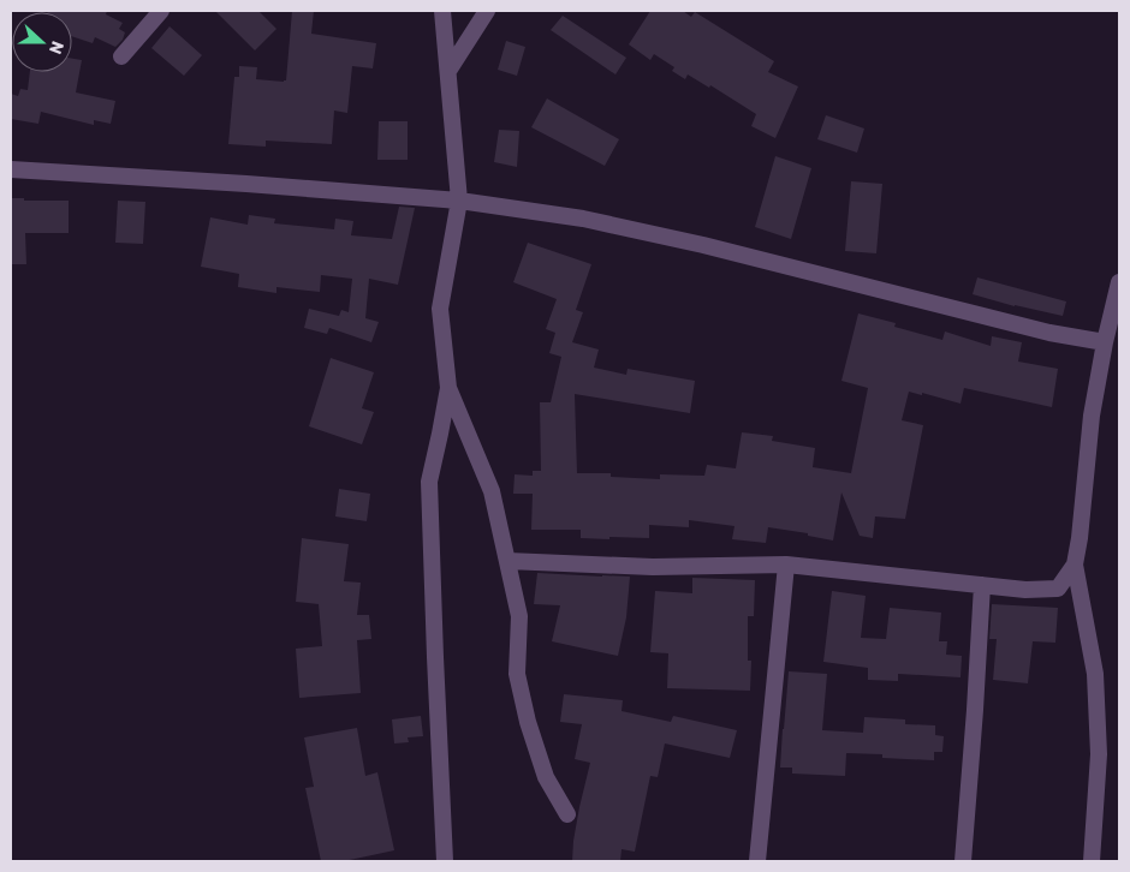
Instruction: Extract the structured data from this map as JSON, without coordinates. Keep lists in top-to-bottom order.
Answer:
{
  "north": "right"
}
